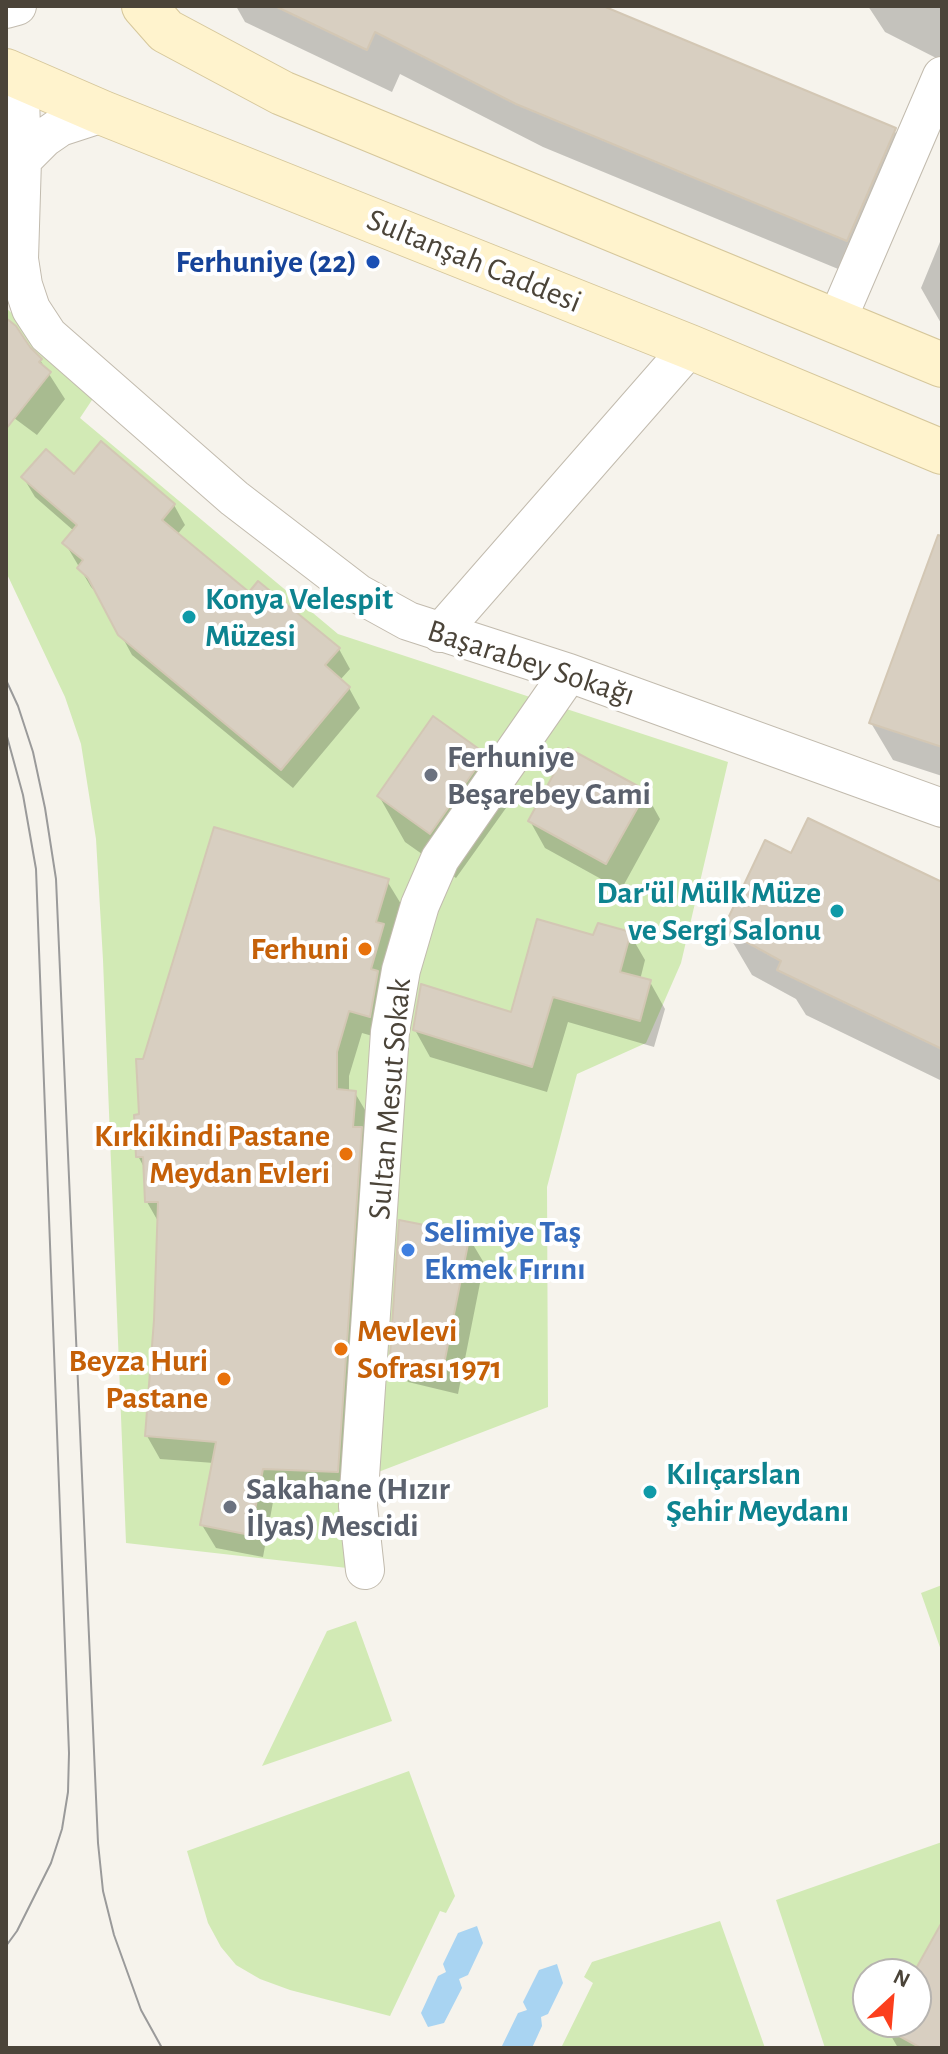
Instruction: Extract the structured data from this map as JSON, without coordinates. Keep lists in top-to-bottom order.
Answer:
{
  "streets": {
    "street": ["Sultanşah Caddesi", "Başarabey Sokağı", "Sultan Mesut Sokak"]
  },
  "crossings": [
    ["Sultanşah Caddesi", "Başarabey Sokağı"],
    ["Başarabey Sokağı", "Sultan Mesut Sokak"]
  ],
  "places": [
    "Ferhuniye (22)",
    "Konya Velespit Müzesi",
    "Ferhuniye Beşarebey Cami",
    "Dar'ül Mülk Müze ve Sergi Salonu",
    "Ferhuni",
    "Kırkikindi Pastane Meydan Evleri",
    "Selimiye Taş Ekmek Fırını",
    "Mevlevi Sofrası 1971",
    "Beyza Huri Pastane",
    "Kılıçarslan Şehir Meydanı",
    "Sakahane (Hızır İlyas) Mescidi"
  ],
  "north": "top right"
}
